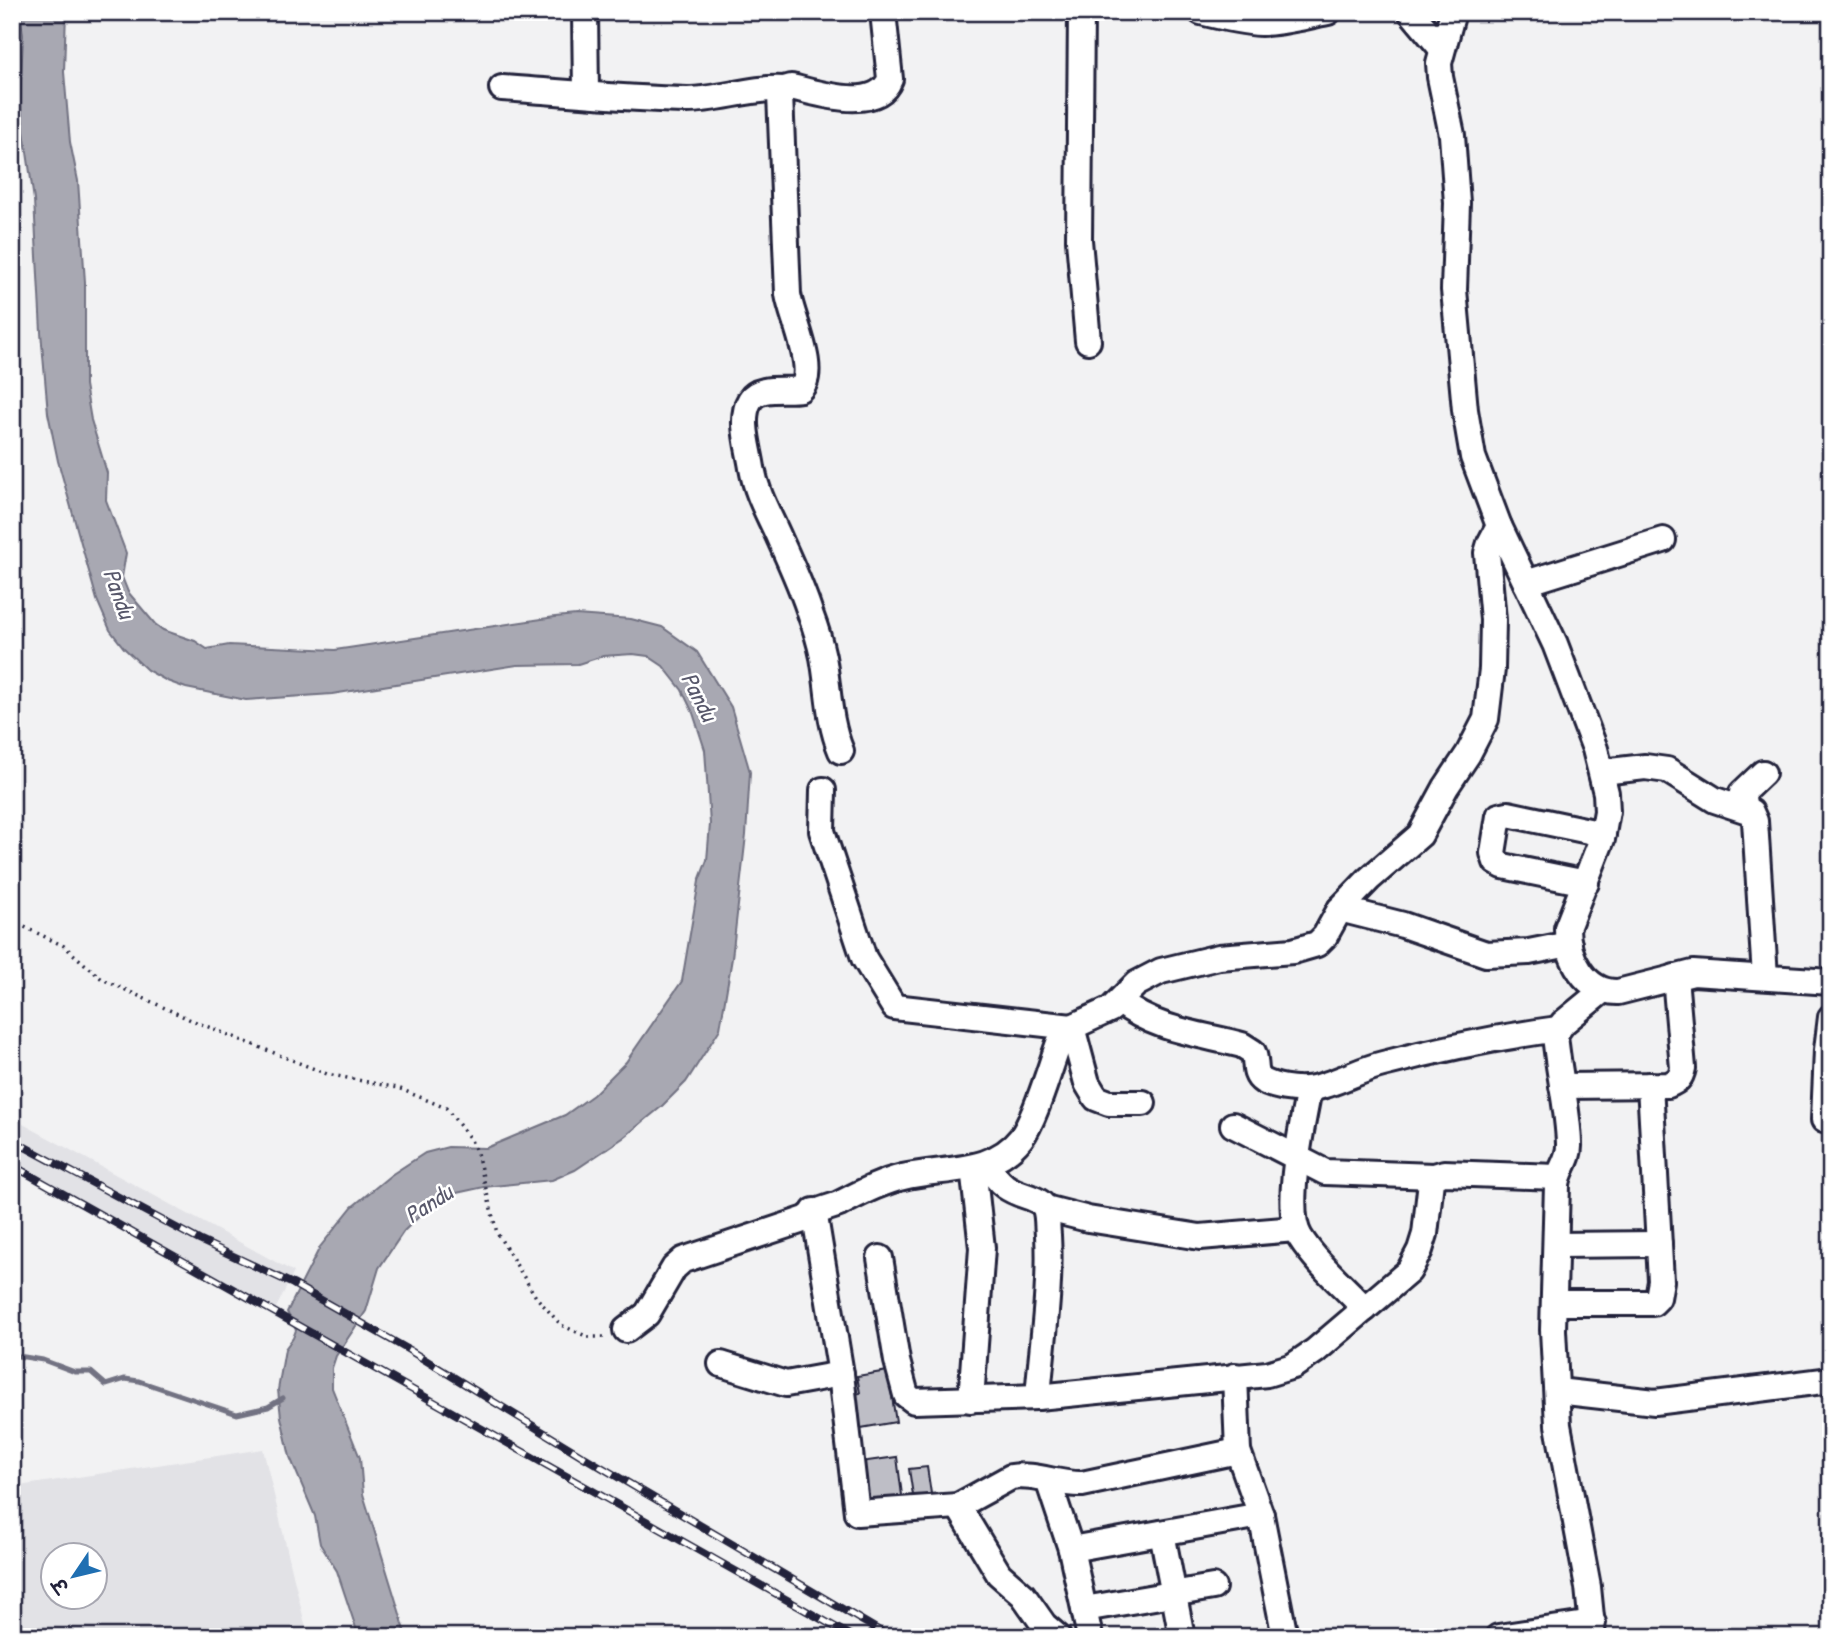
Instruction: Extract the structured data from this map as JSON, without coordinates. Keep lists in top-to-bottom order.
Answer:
{
  "water": ["Pandu"],
  "north": "bottom left"
}
